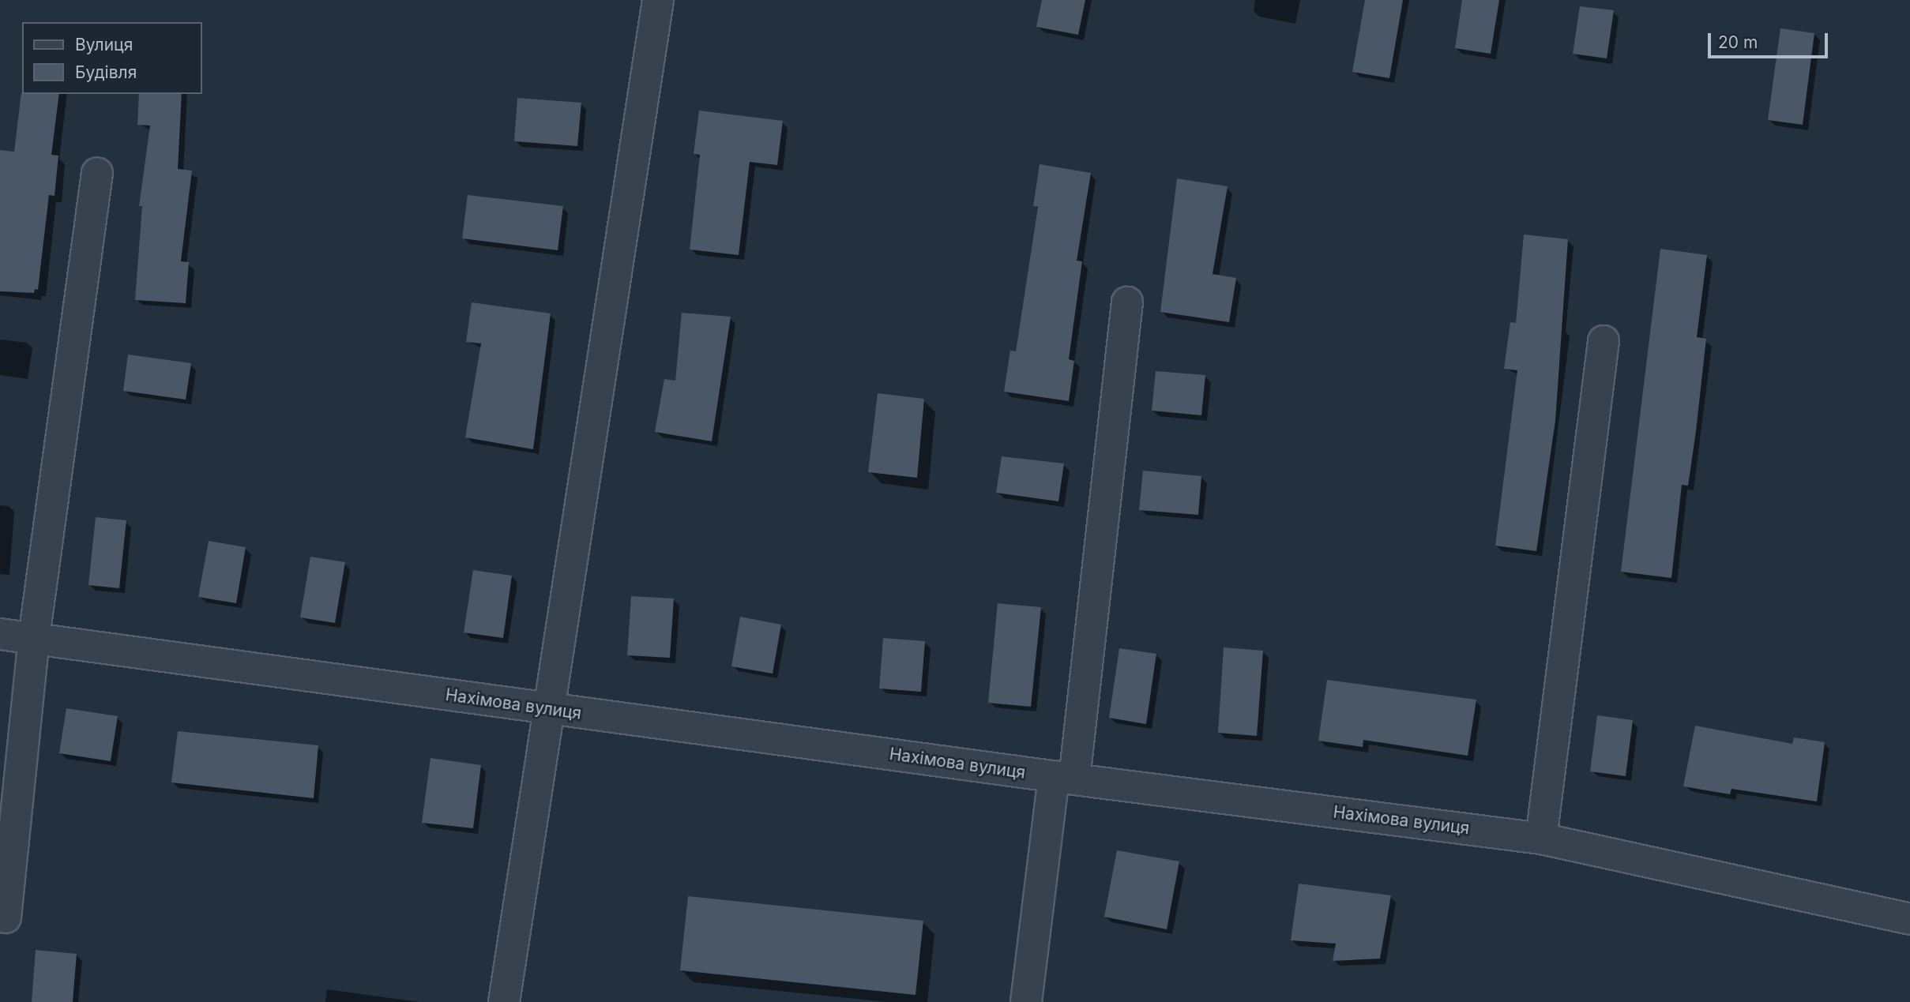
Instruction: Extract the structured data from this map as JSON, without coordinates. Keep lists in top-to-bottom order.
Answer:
{
  "streets": {
    "street": ["Нахімова вулиця"]
  },
  "legend": ["Вулиця", "Будівля"],
  "scale_bar": "20 m"
}
